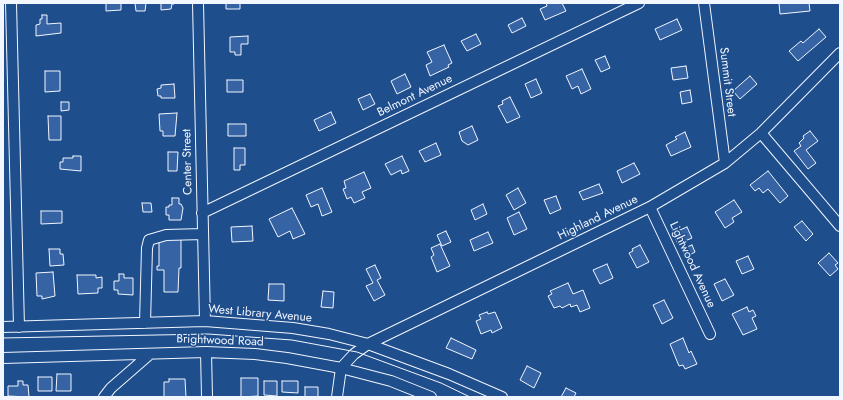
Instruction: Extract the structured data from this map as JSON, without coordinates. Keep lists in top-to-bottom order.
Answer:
{
  "streets": {
    "street": [
      "Summit Street",
      "Belmont Avenue",
      "Center Street",
      "Highland Avenue",
      "Lightwood Avenue",
      "West Library Avenue",
      "Brightwood Road"
    ]
  },
  "crossings": [
    ["Summit Street", "Highland Avenue"],
    ["Belmont Avenue", "Center Street"],
    ["Center Street", "West Library Avenue"],
    ["Highland Avenue", "Lightwood Avenue"],
    ["Highland Avenue", "West Library Avenue"],
    ["Highland Avenue", "Brightwood Road"]
  ]
}
